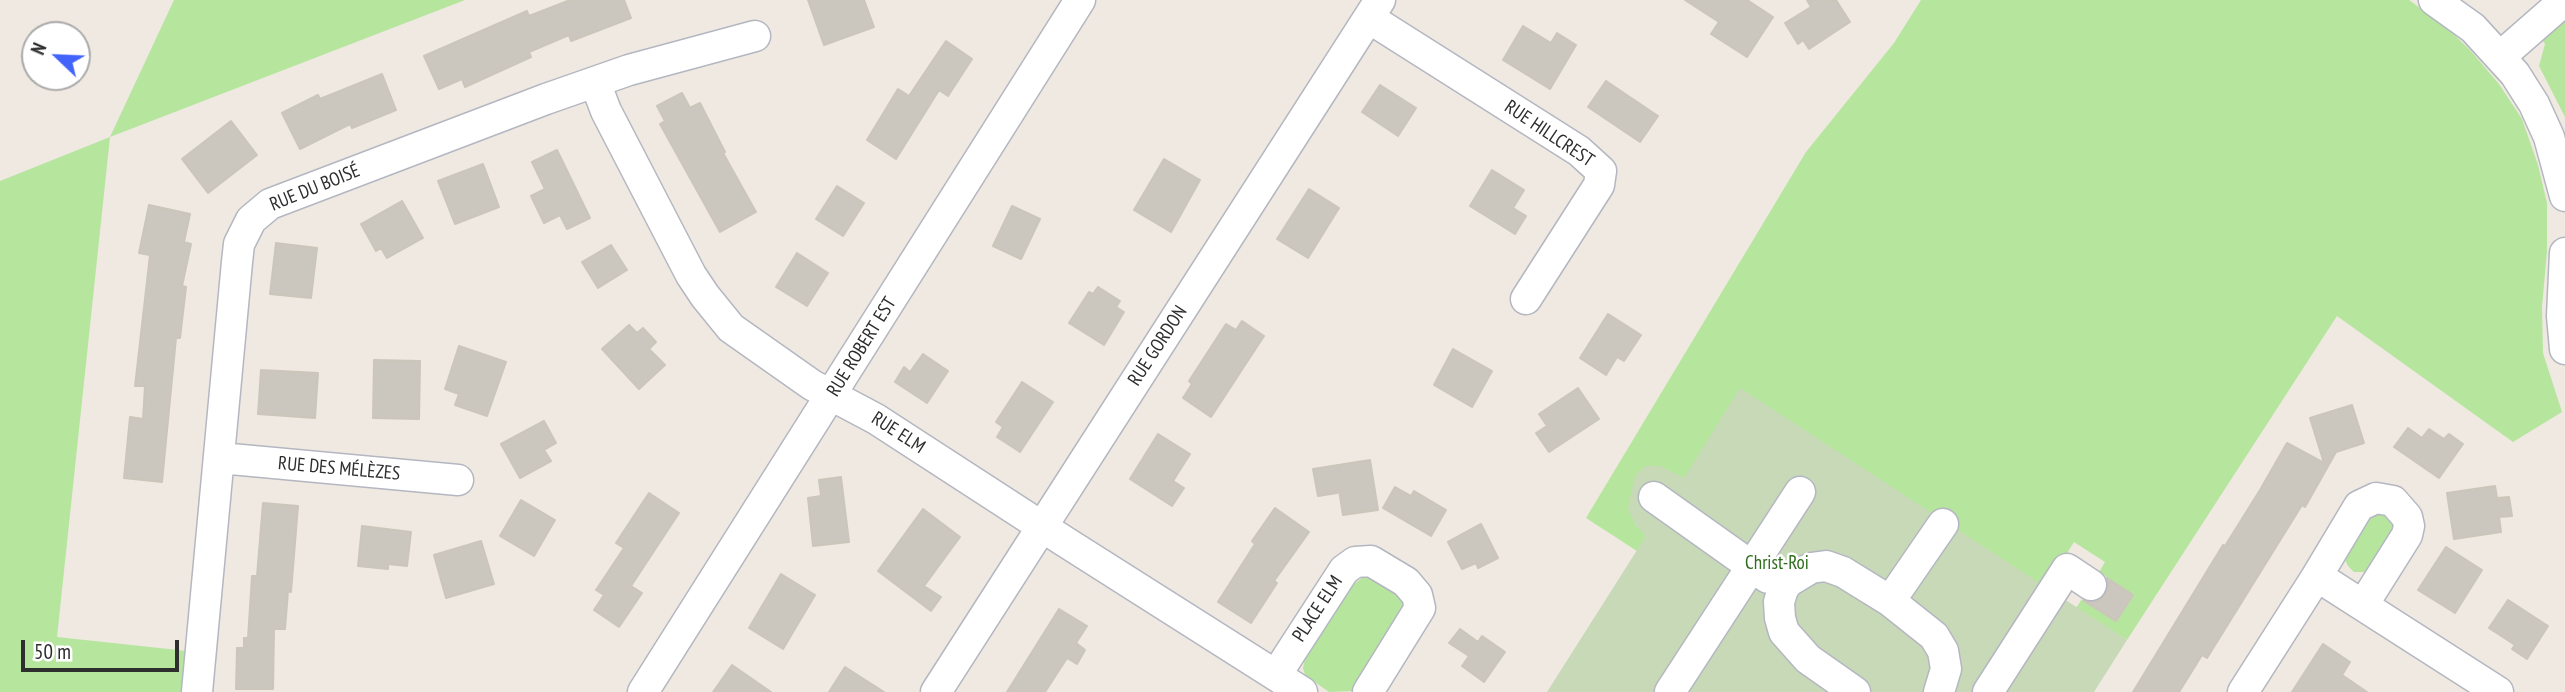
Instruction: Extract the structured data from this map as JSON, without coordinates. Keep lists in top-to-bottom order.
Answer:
{
  "streets": {
    "street": [
      "RUE HILLCREST",
      "RUE DU BOISÉ",
      "RUE GORDON",
      "RUE ROBERT EST",
      "RUE ELM",
      "RUE DES MÉLÈZES",
      "PLACE ELM"
    ]
  },
  "crossings": [
    ["RUE HILLCREST", "RUE GORDON"],
    ["RUE DU BOISÉ", "RUE ELM"],
    ["RUE DU BOISÉ", "RUE DES MÉLÈZES"],
    ["RUE GORDON", "RUE ELM"],
    ["RUE ROBERT EST", "RUE ELM"],
    ["RUE ELM", "PLACE ELM"]
  ],
  "parks": ["Christ-Roi"],
  "scale_bar": "50 m",
  "north": "top left"
}
